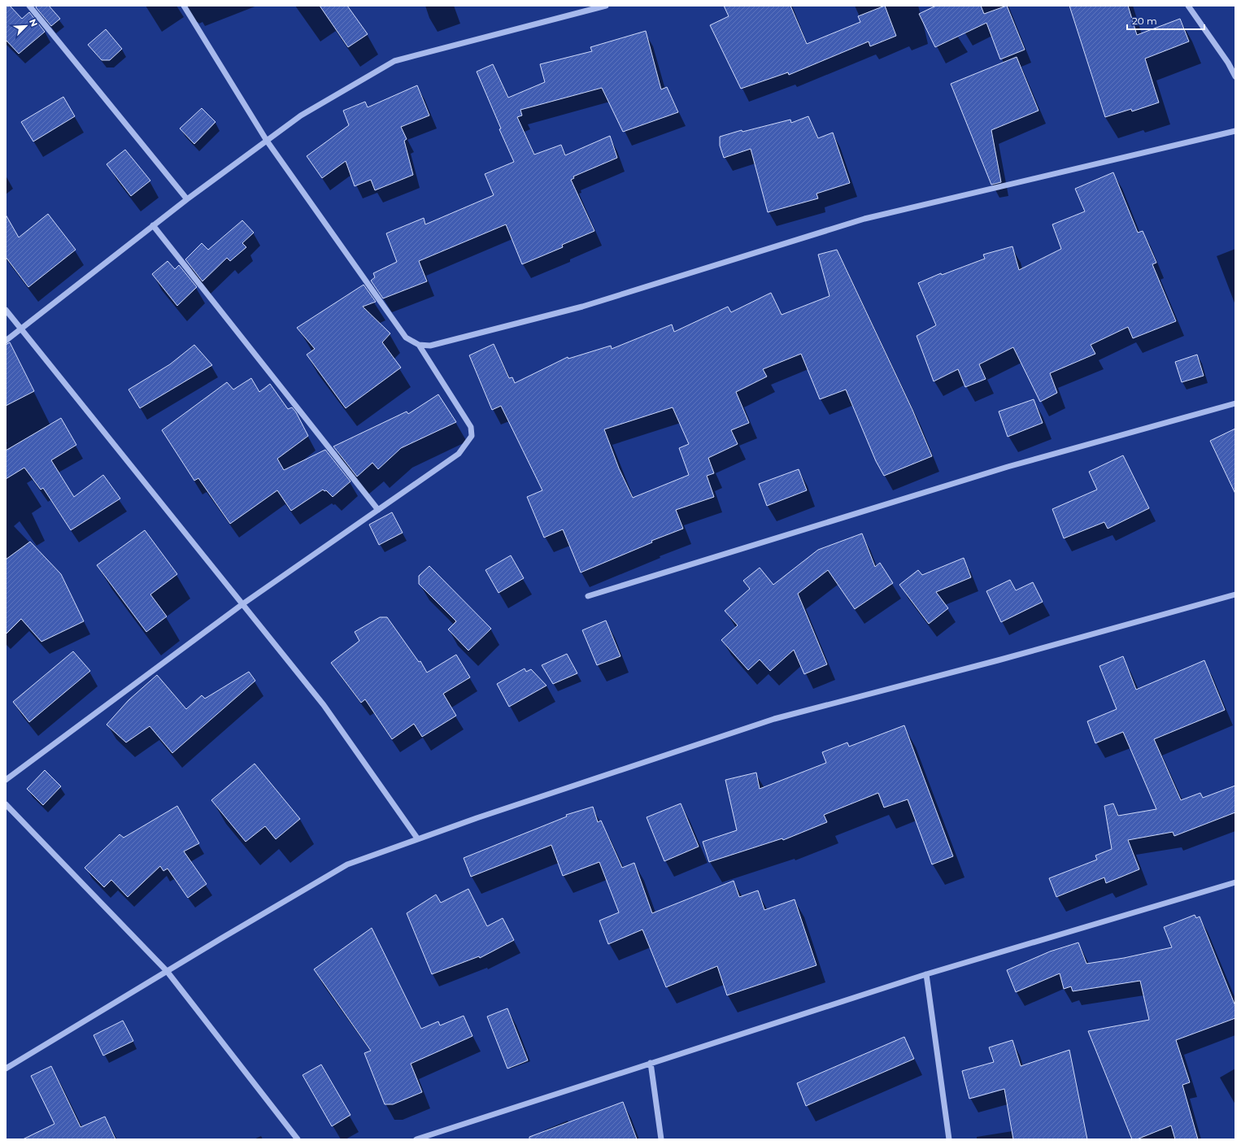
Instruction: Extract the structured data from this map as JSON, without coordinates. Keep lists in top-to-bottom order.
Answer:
{
  "scale_bar": "20 m",
  "north": "top right"
}
